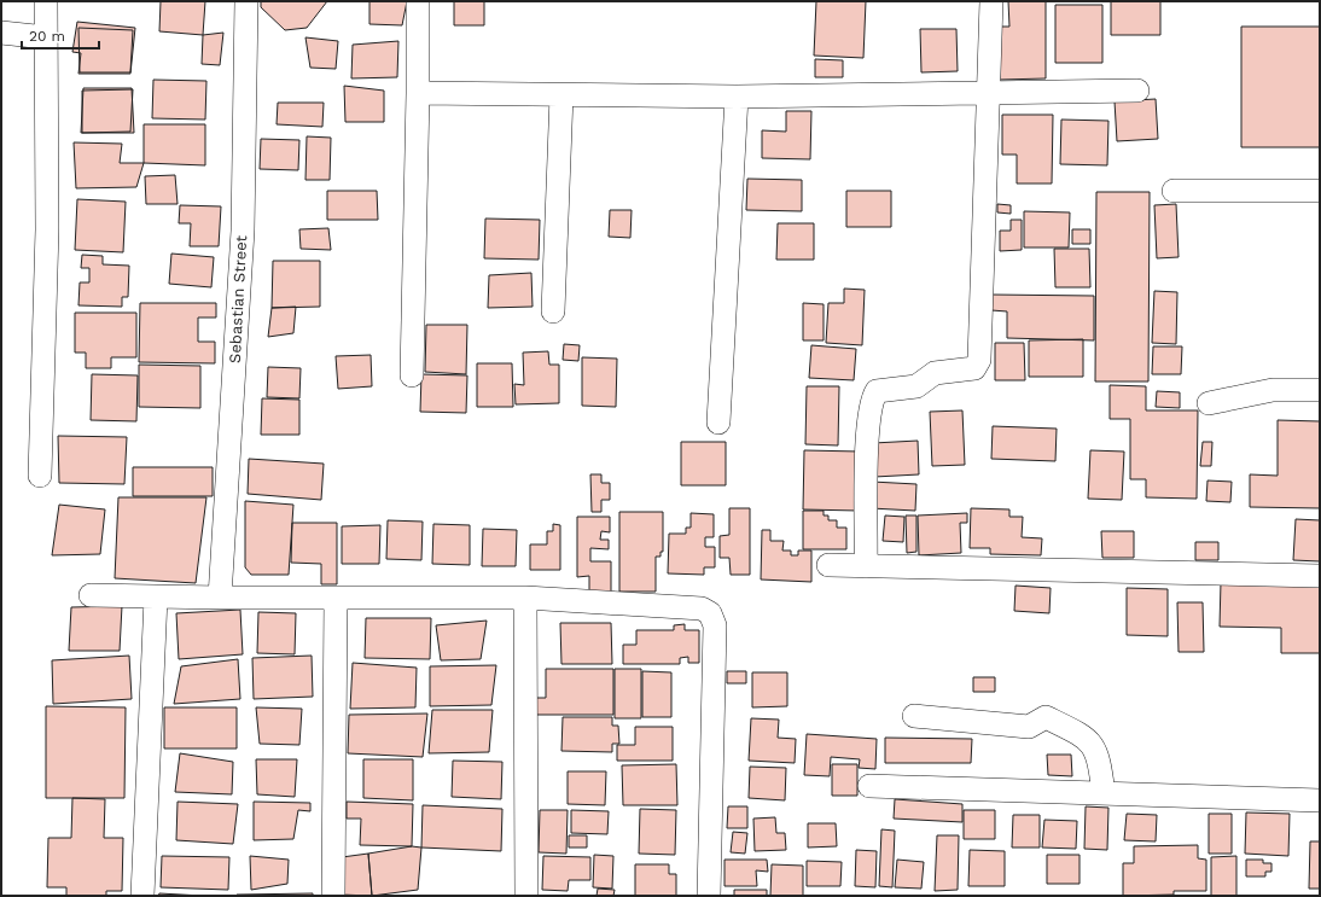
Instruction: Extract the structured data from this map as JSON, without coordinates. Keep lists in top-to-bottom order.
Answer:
{
  "streets": {
    "street": ["Sebastian Street"]
  },
  "scale_bar": "20 m"
}
